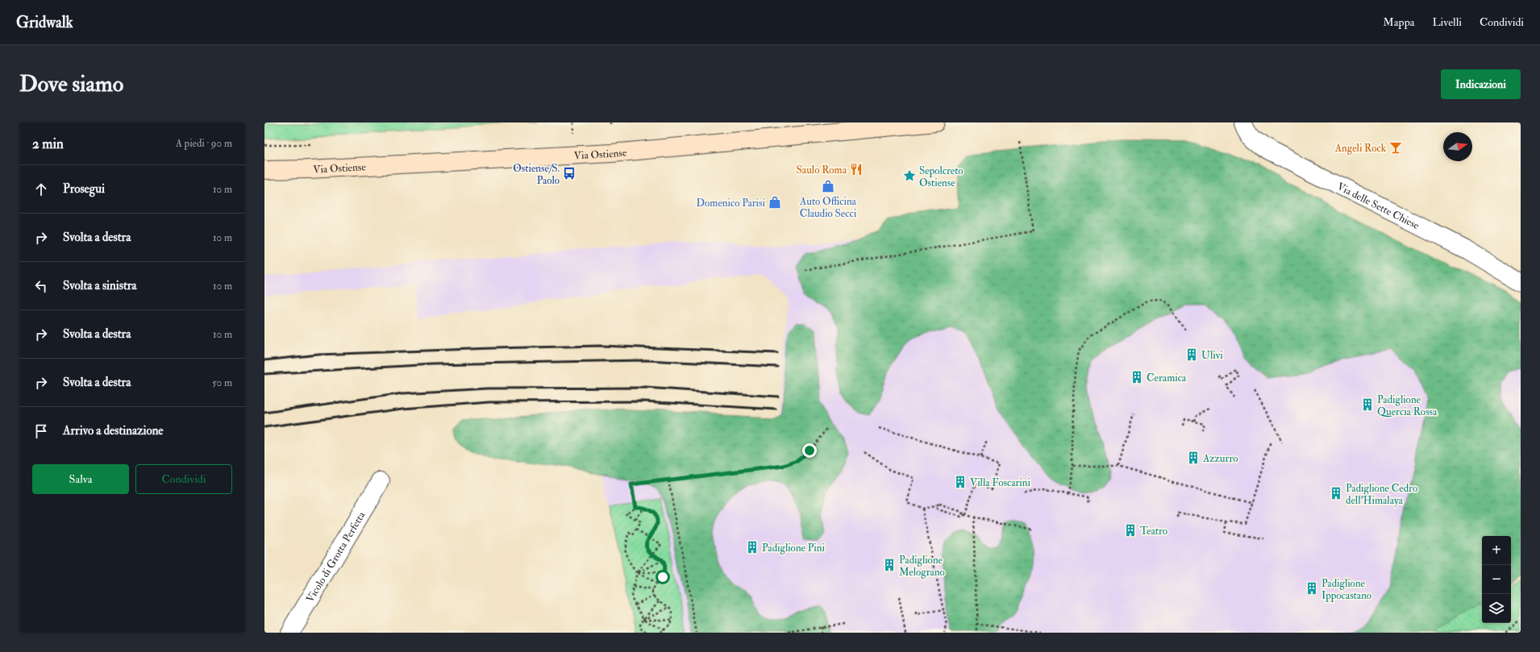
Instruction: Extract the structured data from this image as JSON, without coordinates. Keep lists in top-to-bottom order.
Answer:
{
  "streets": {
    "main road": ["Via Ostiense"],
    "street": ["Via delle Sette Chiese", "Vicolo di Grotta Perfetta"]
  },
  "places": {
    "bar": ["Angeli Rock"],
    "restaurant": ["Saulo Roma"],
    "bus stop": ["Ostiense/S. Paolo"],
    "place": ["Sepolcreto Ostiense"],
    "shop": ["Auto Officina Claudio Secci", "Domenico Parisi"],
    "building": [
      "Ulivi",
      "Ceramica",
      "Padiglione Quercia Rossa",
      "Azzurro",
      "Villa Foscarini",
      "Padiglione Cedro dell’Himalaya",
      "Teatro",
      "Padiglione Pini",
      "Padiglione Melograno",
      "Padiglione Ippocastano"
    ]
  },
  "north": "right",
  "page": {
    "header": "Gridwalk",
    "nav": ["Mappa", "Livelli", "Condividi"],
    "buttons": [
      "Indicazioni",
      ["Salva", "Condividi"]
    ],
    "title": "Dove siamo",
    "heading": ["2 min", "A piedi · 90 m"],
    "list": [
      ["Prosegui", "10 m"],
      ["Svolta a destra", "10 m"],
      ["Svolta a sinistra", "10 m"],
      ["Svolta a destra", "10 m"],
      ["Svolta a destra", "50 m"],
      "Arrivo a destinazione"
    ],
    "map_buttons": ["+", "−"]
  }
}
